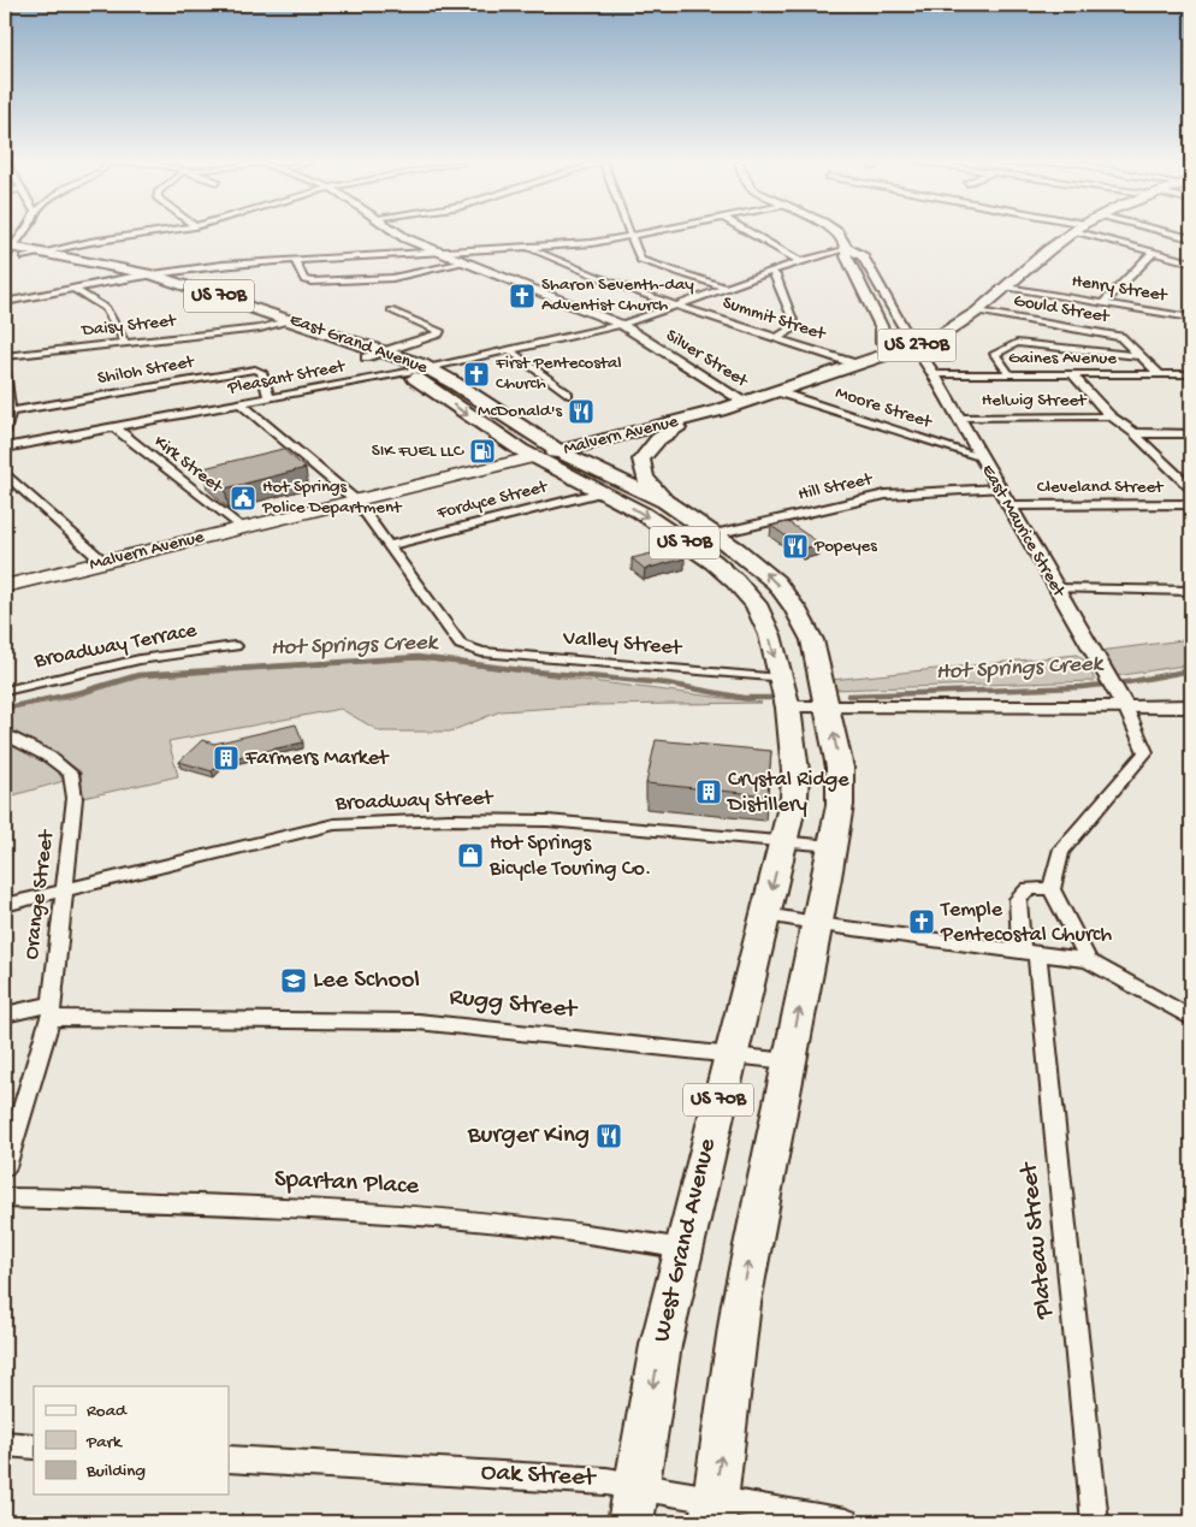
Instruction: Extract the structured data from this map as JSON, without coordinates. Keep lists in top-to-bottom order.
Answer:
{
  "streets": {
    "main road": [
      "US 70B",
      "East Grand Avenue",
      "US 270B",
      "Malvern Avenue",
      "West Grand Avenue"
    ],
    "street": [
      "Henry Street",
      "Gould Street",
      "Summit Street",
      "Daisy Street",
      "Silver Street",
      "Gaines Avenue",
      "Shiloh Street",
      "Pleasant Street",
      "Helwig Street",
      "Moore Street",
      "Kirk Street",
      "Hill Street",
      "Cleveland Street",
      "Fordyce Street",
      "East Maurice Street",
      "Valley Street",
      "Broadway Terrace",
      "Broadway Street",
      "Orange Street",
      "Rugg Street",
      "Spartan Place",
      "Plateau Street",
      "Oak Street"
    ]
  },
  "crossings": [
    ["Henry Street", "Malvern Avenue"],
    ["US 70B", "East Grand Avenue"],
    ["US 70B", "Valley Street"],
    ["US 70B", "Broadway Street"],
    ["US 70B", "Rugg Street"],
    ["US 70B", "Oak Street"],
    ["Gould Street", "Gaines Avenue"],
    ["Gould Street", "Malvern Avenue"],
    ["Summit Street", "Pleasant Street"],
    ["Summit Street", "Malvern Avenue"],
    ["Daisy Street", "East Grand Avenue"],
    ["East Grand Avenue", "US 270B"],
    ["East Grand Avenue", "Pleasant Street"],
    ["East Grand Avenue", "Malvern Avenue"],
    ["East Grand Avenue", "Hill Street"],
    ["East Grand Avenue", "Fordyce Street"],
    ["East Grand Avenue", "Valley Street"],
    ["East Grand Avenue", "West Grand Avenue"],
    ["US 270B", "Malvern Avenue"],
    ["Silver Street", "Pleasant Street"],
    ["Silver Street", "Malvern Avenue"],
    ["Gaines Avenue", "East Maurice Street"],
    ["Shiloh Street", "Pleasant Street"],
    ["Pleasant Street", "Kirk Street"],
    ["Pleasant Street", "East Maurice Street"],
    ["Helwig Street", "East Maurice Street"],
    ["Moore Street", "Malvern Avenue"],
    ["Moore Street", "East Maurice Street"],
    ["Malvern Avenue", "Kirk Street"],
    ["Malvern Avenue", "East Maurice Street"],
    ["Hill Street", "East Maurice Street"],
    ["Cleveland Street", "East Maurice Street"],
    ["Fordyce Street", "Valley Street"],
    ["East Maurice Street", "Valley Street"],
    ["Valley Street", "West Grand Avenue"],
    ["Broadway Street", "Orange Street"],
    ["Broadway Street", "West Grand Avenue"],
    ["Orange Street", "Rugg Street"],
    ["Rugg Street", "West Grand Avenue"],
    ["Spartan Place", "West Grand Avenue"],
    ["West Grand Avenue", "Oak Street"]
  ],
  "water": ["Hot Springs Creek"],
  "places": {
    "church": ["Sharon Seventh-day Adventist Church", "First Pentecostal Church", "Temple Pentecostal Church"],
    "restaurant": ["McDonald's", "Popeyes", "Burger King"],
    "fuel station": ["SIK FUEL LLC"],
    "public building": ["Hot Springs Police Department"],
    "building": ["Farmers Market", "Crystal Ridge Distillery"],
    "shop": ["Hot Springs Bicycle Touring Co."],
    "school or university": ["Lee School"]
  },
  "legend": ["Road", "Park", "Building"]
}
